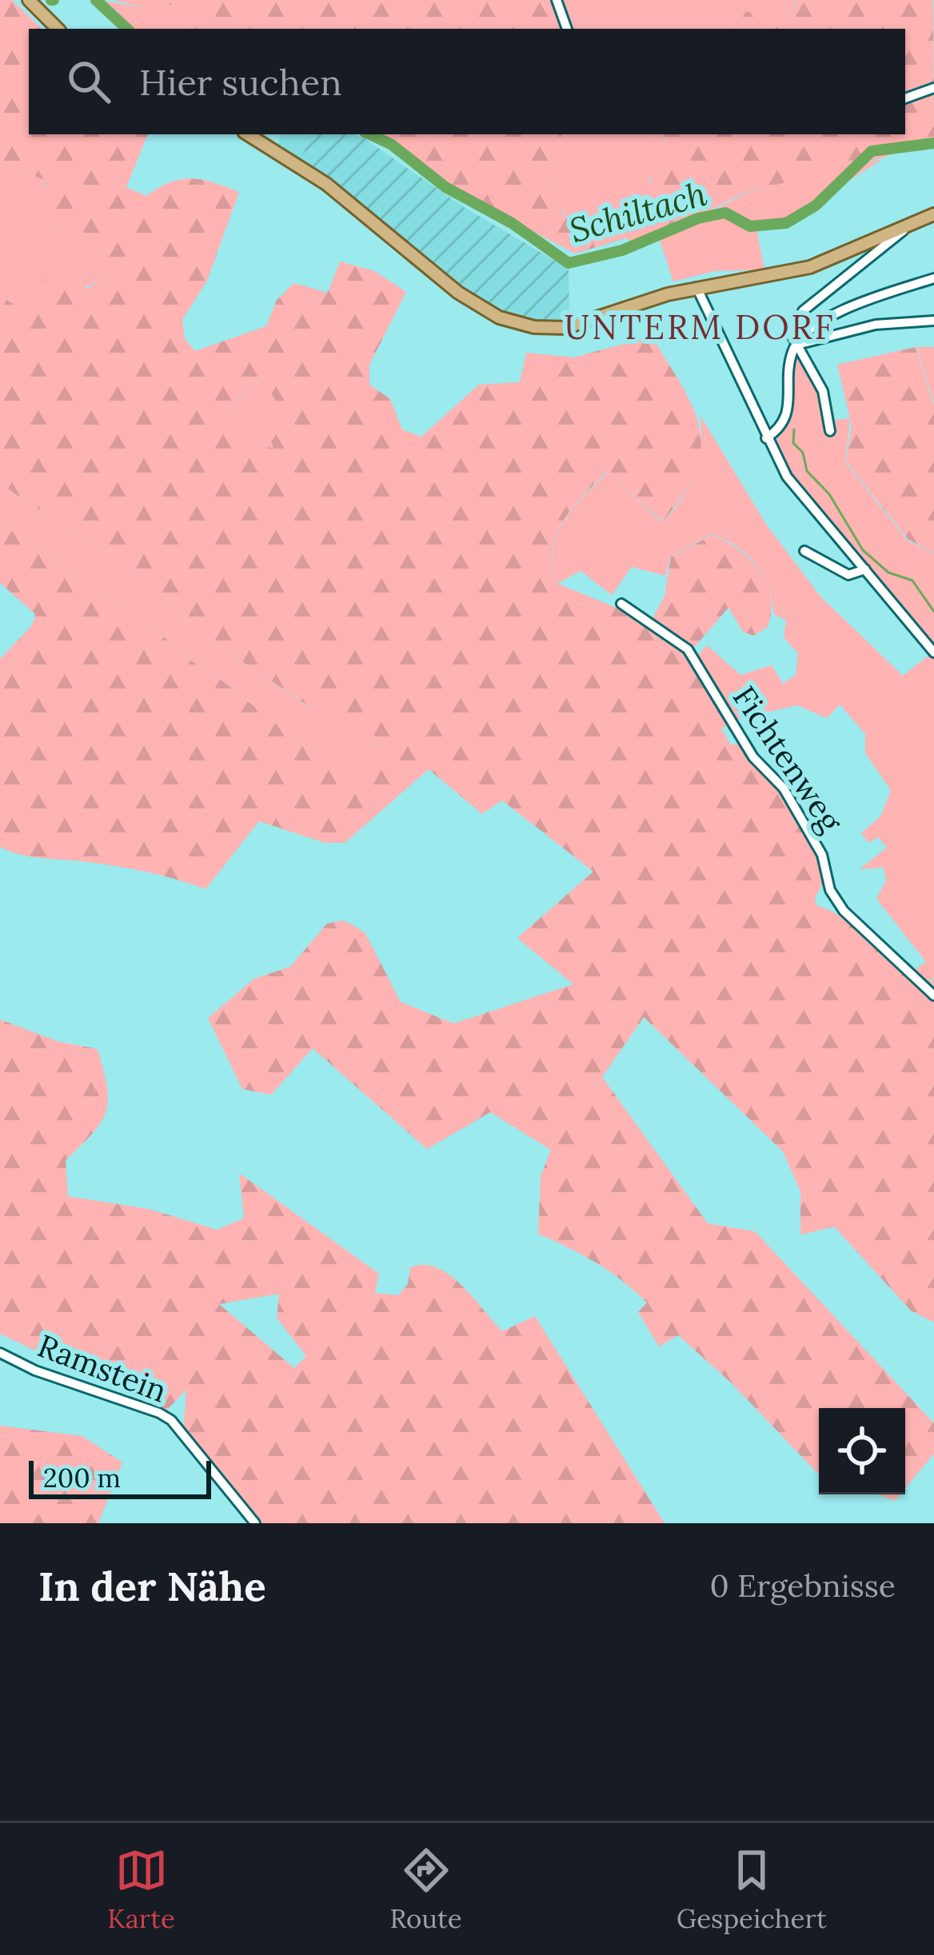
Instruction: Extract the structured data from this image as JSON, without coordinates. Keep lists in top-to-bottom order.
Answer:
{
  "streets": {
    "street": ["Fichtenweg", "Ramstein"]
  },
  "districts": ["UNTERM DORF"],
  "water": ["Schiltach"],
  "scale_bar": "200 m",
  "page": {
    "search": "Hier suchen",
    "scale": "200 m",
    "heading": ["In der Nähe", "0 Ergebnisse"],
    "nav": ["Karte", "Route", "Gespeichert"]
  }
}
